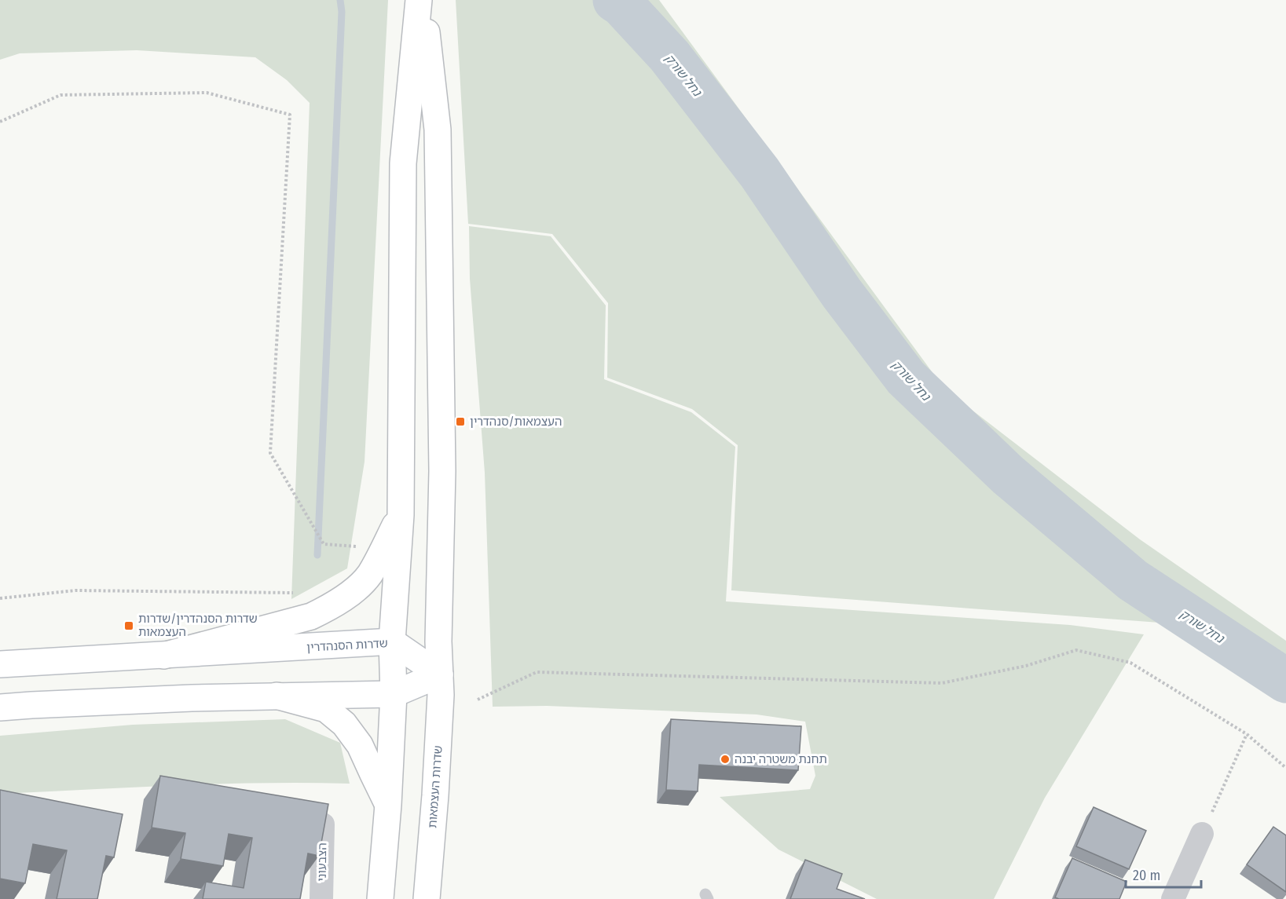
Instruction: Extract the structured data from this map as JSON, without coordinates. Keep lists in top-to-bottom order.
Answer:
{
  "streets": {
    "main road": ["שדרות הסנהדרין", "שדרות העצמאות"],
    "street": ["הצבעוני"]
  },
  "crossings": [
    ["שדרות הסנהדרין", "שדרות העצמאות"]
  ],
  "water": ["נחל שורק"],
  "places": {
    "transit": ["העצמאות/סנהדרין", "שדרות הסנהדרין/שדרות העצמאות"],
    "other": ["תחנת משטרה יבנה"]
  },
  "scale_bar": "20 m"
}
